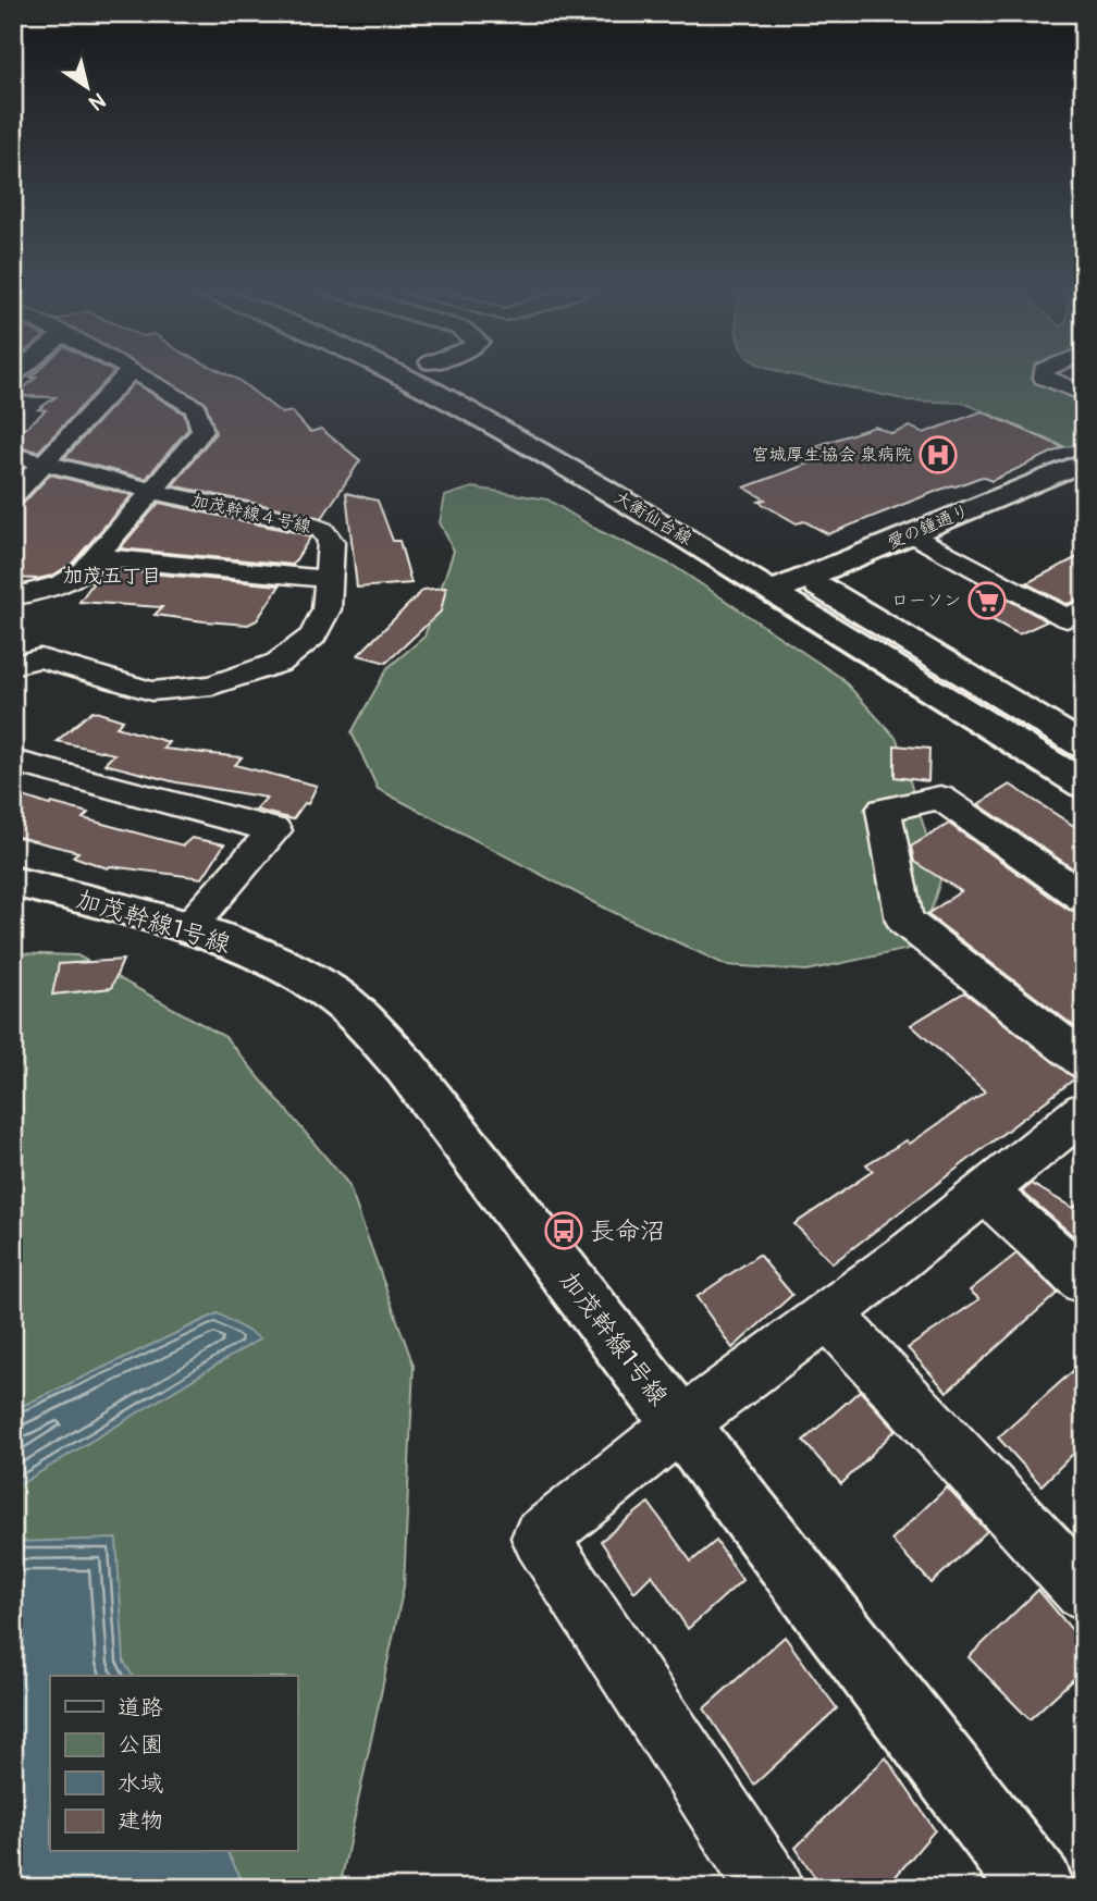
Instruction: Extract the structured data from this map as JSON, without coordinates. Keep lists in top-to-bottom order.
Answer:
{
  "streets": {
    "main road": ["大衡仙台線", "愛の鐘通り", "加茂幹線1号線"],
    "street": ["加茂幹線４号線"]
  },
  "crossings": [
    ["大衡仙台線", "愛の鐘通り"]
  ],
  "districts": ["加茂五丁目"],
  "places": {
    "hospital": ["宮城厚生協会 泉病院"],
    "supermarket": ["ローソン"],
    "bus stop": ["長命沼"]
  },
  "legend": [
    "道路",
    "公園",
    "水域",
    "建物"
  ],
  "north": "bottom right"
}
